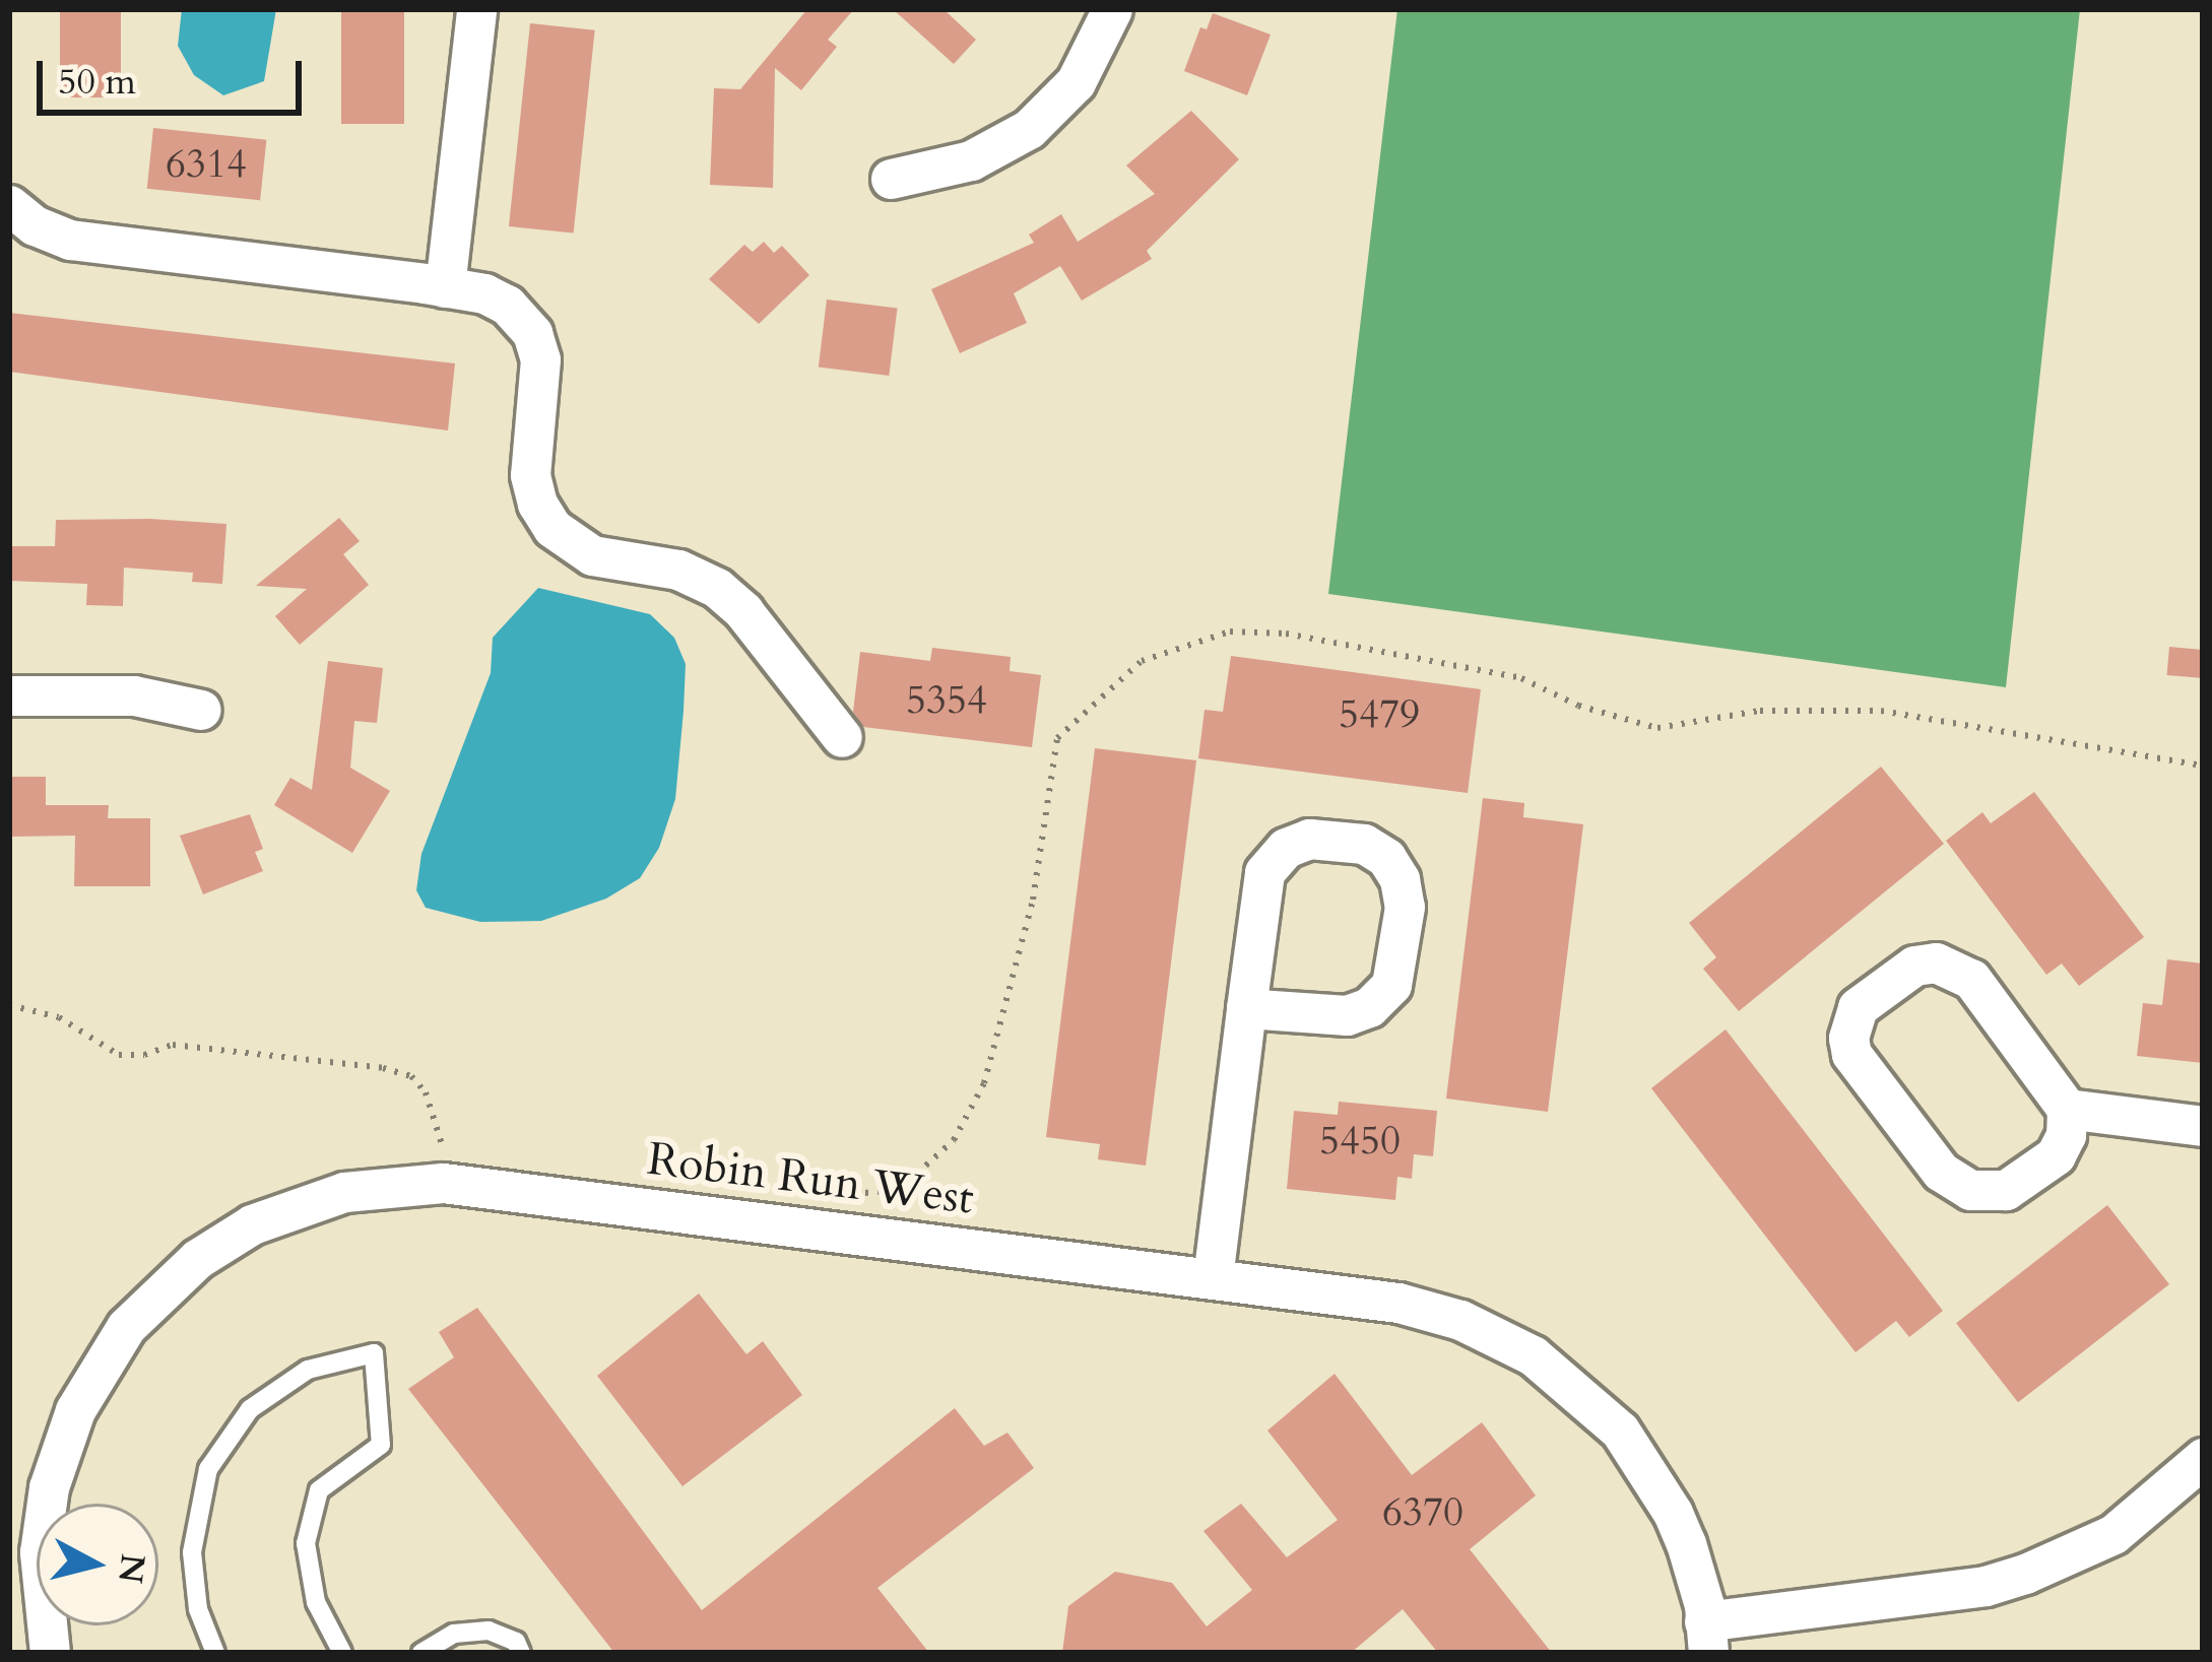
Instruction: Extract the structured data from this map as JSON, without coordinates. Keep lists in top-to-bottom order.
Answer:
{
  "streets": {
    "street": ["Robin Run West"]
  },
  "house_numbers": [
    "6314",
    "5354",
    "5479",
    "5450",
    "6370"
  ],
  "scale_bar": "50 m",
  "north": "right"
}
